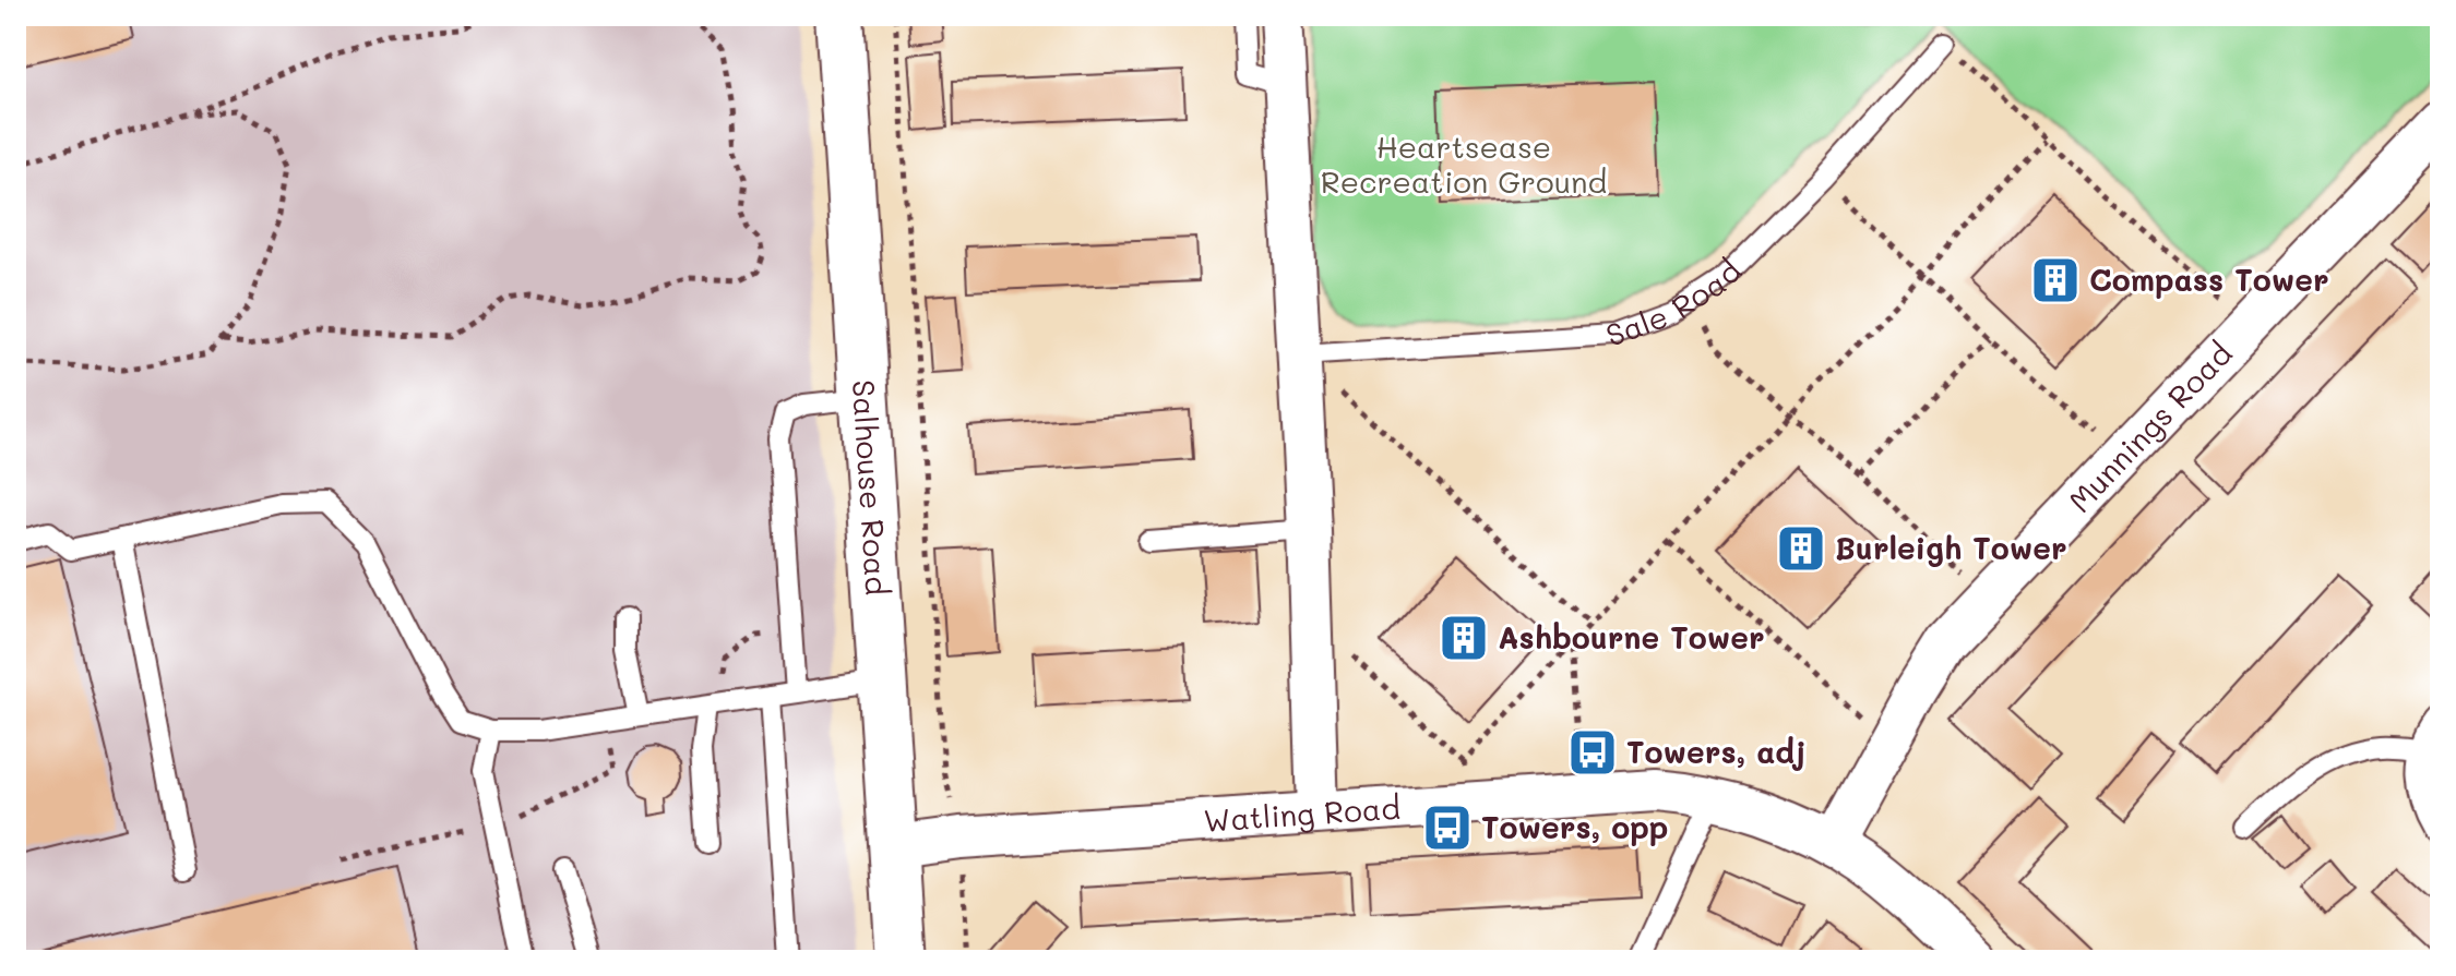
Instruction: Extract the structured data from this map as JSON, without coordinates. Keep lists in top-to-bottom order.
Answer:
{
  "streets": {
    "street": ["Munnings Road", "Salhouse Road", "Watling Road"],
    "lane": ["Sale Road"]
  },
  "crossings": [
    ["Munnings Road", "Watling Road"],
    ["Salhouse Road", "Watling Road"]
  ],
  "parks": ["Heartsease Recreation Ground"],
  "places": {
    "building": ["Compass Tower", "Burleigh Tower", "Ashbourne Tower"],
    "bus stop": ["Towers, adj", "Towers, opp"]
  }
}
